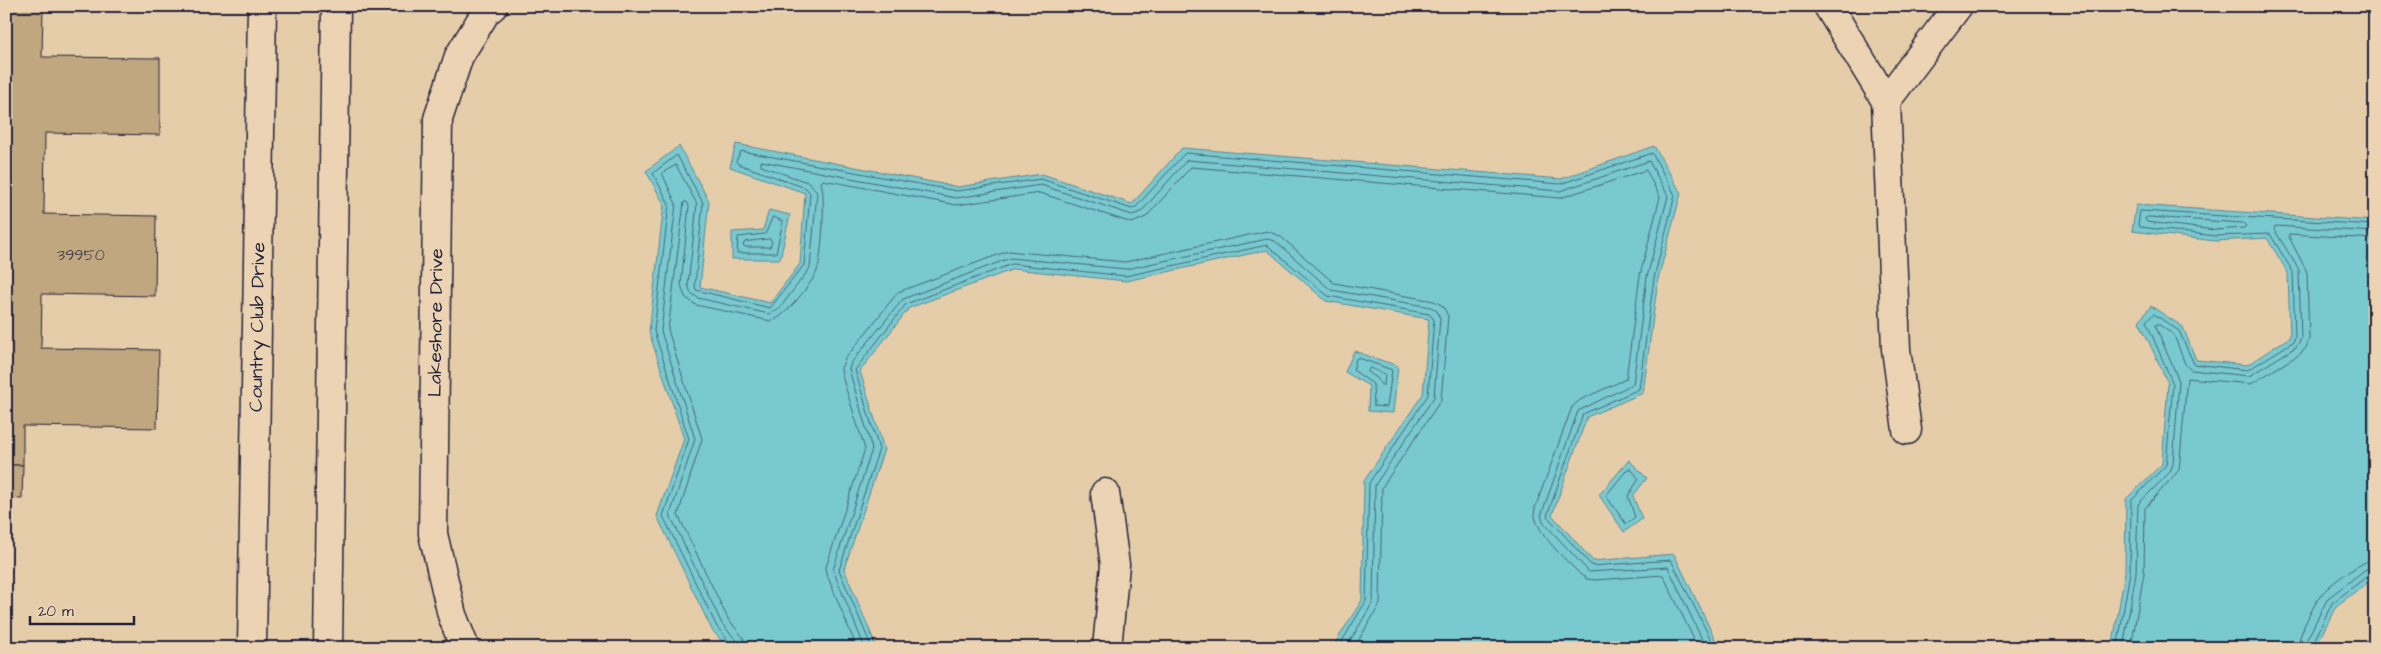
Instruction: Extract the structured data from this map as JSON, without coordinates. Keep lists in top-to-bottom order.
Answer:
{
  "streets": {
    "street": ["Lakeshore Drive", "Country Club Drive"]
  },
  "house_numbers": ["39950"],
  "scale_bar": "20 m"
}
